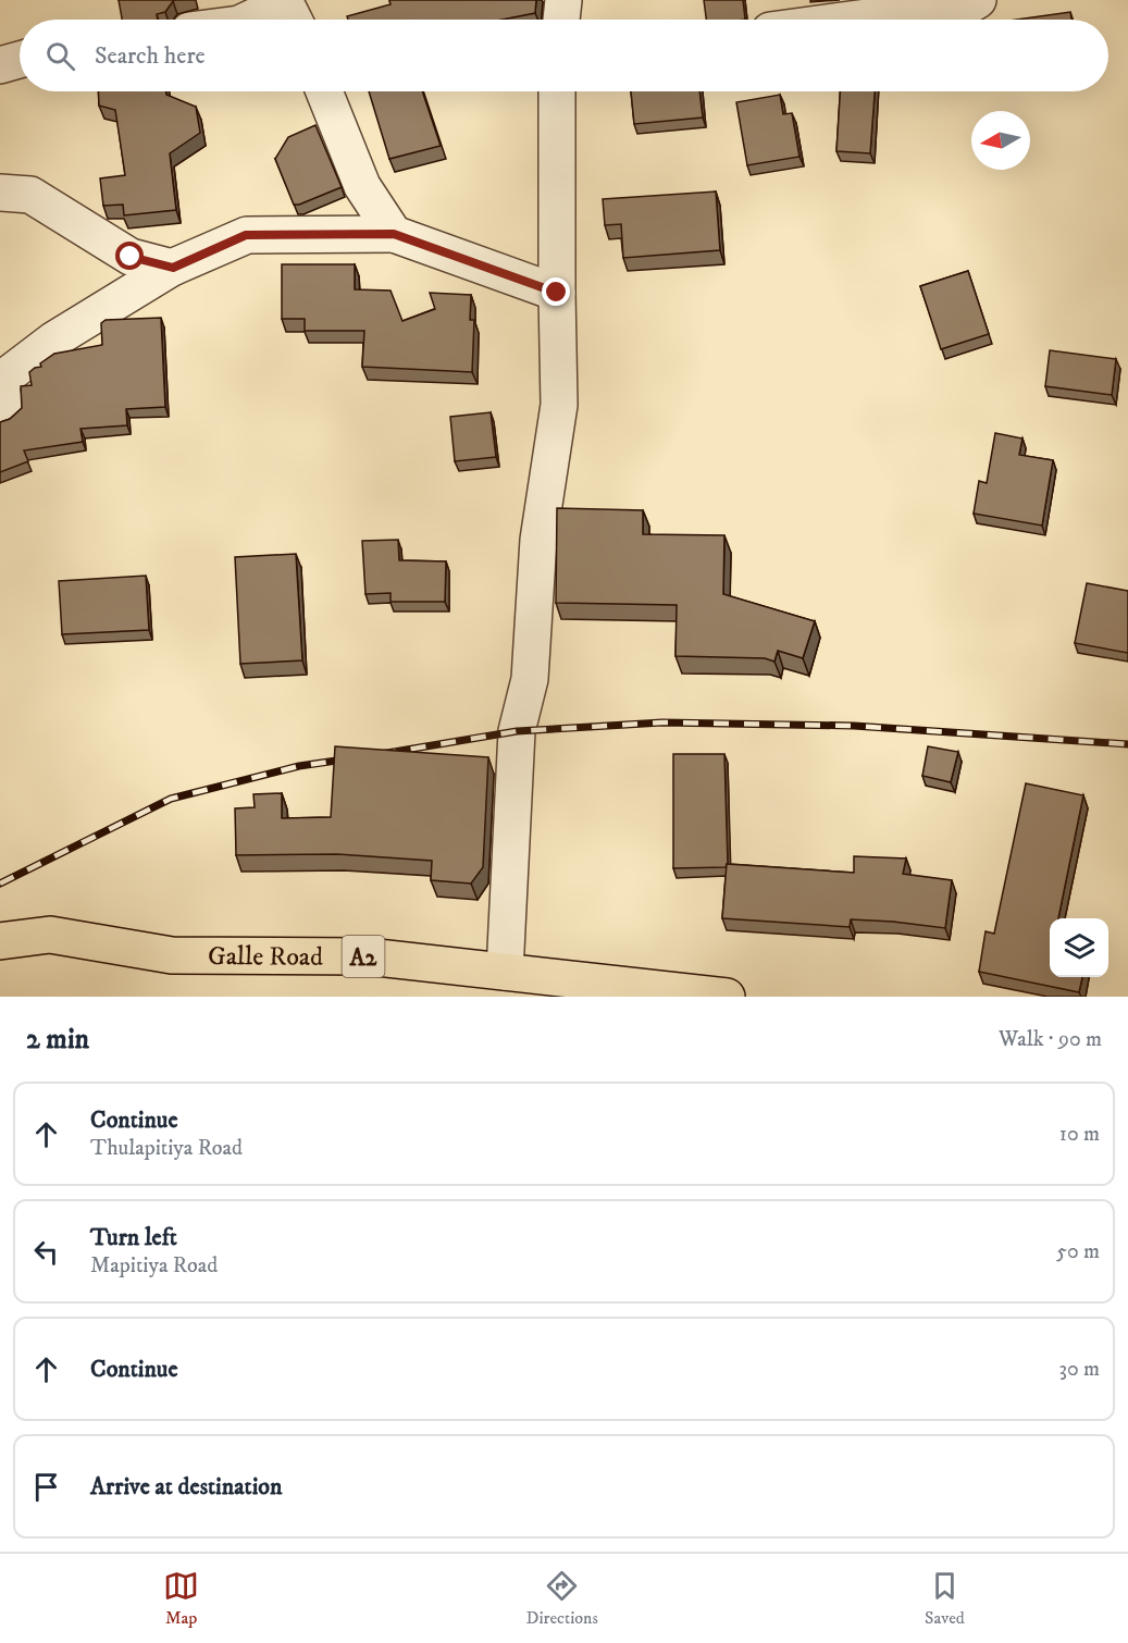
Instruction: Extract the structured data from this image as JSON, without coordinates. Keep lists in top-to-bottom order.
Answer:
{
  "streets": {
    "highway": ["Galle Road", "A2"]
  },
  "north": "left",
  "page": {
    "search": "Search here",
    "heading": ["2 min", "Walk · 90 m"],
    "list": [
      ["Continue", "Thulapitiya Road", "10 m"],
      ["Turn left", "Mapitiya Road", "50 m"],
      ["Continue", "30 m"],
      "Arrive at destination"
    ],
    "nav": ["Map", "Directions", "Saved"]
  }
}
